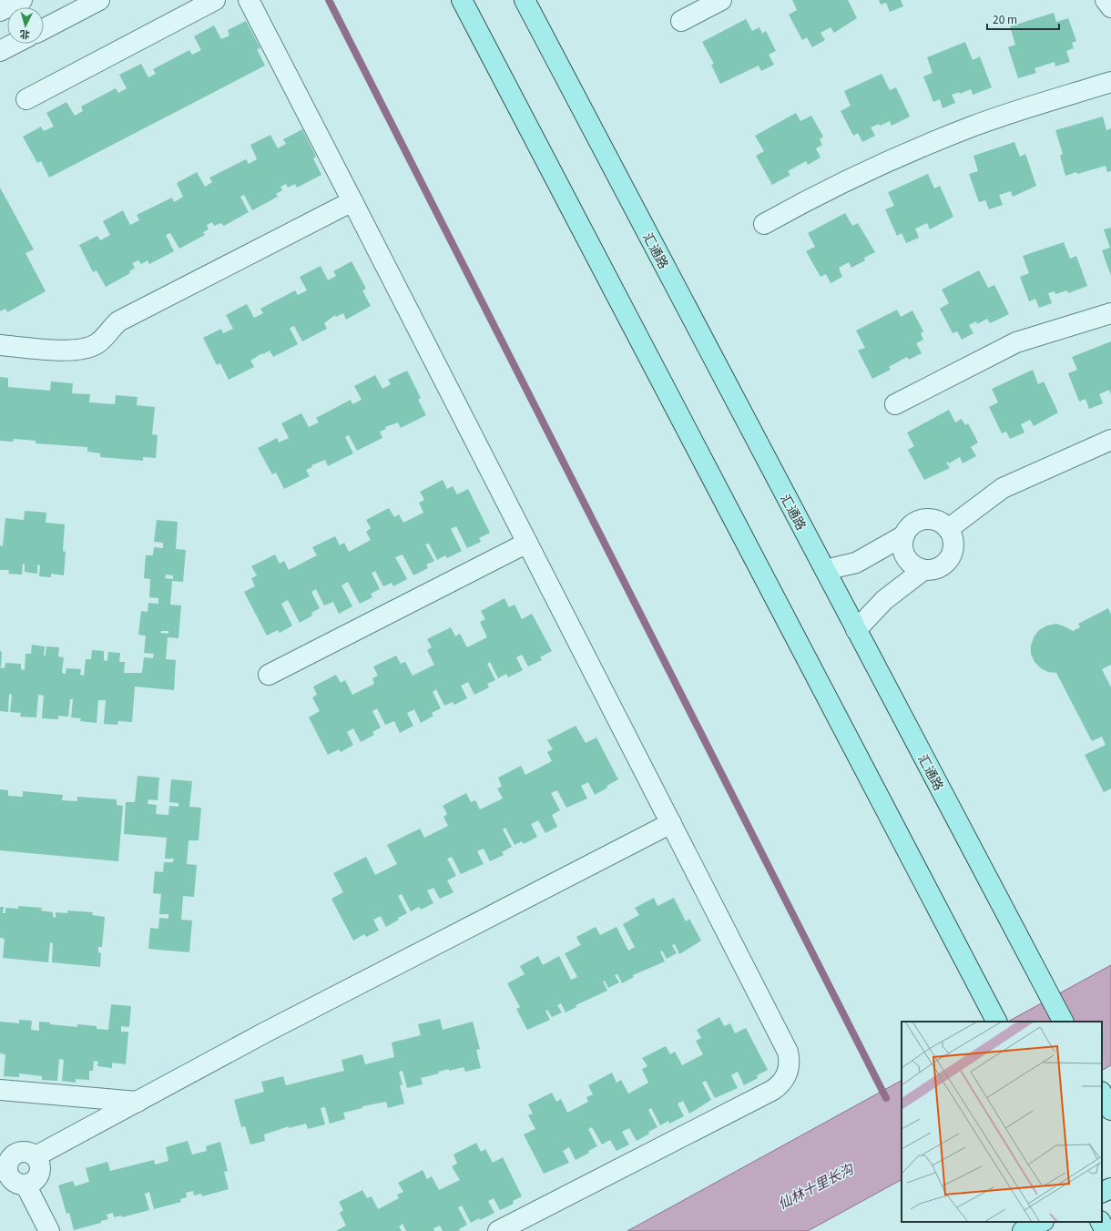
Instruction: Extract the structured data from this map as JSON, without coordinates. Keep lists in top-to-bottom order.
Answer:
{
  "streets": {
    "main road": ["汇通路"]
  },
  "water": ["仙林十里长沟"],
  "scale_bar": "20 m",
  "north": "bottom"
}
